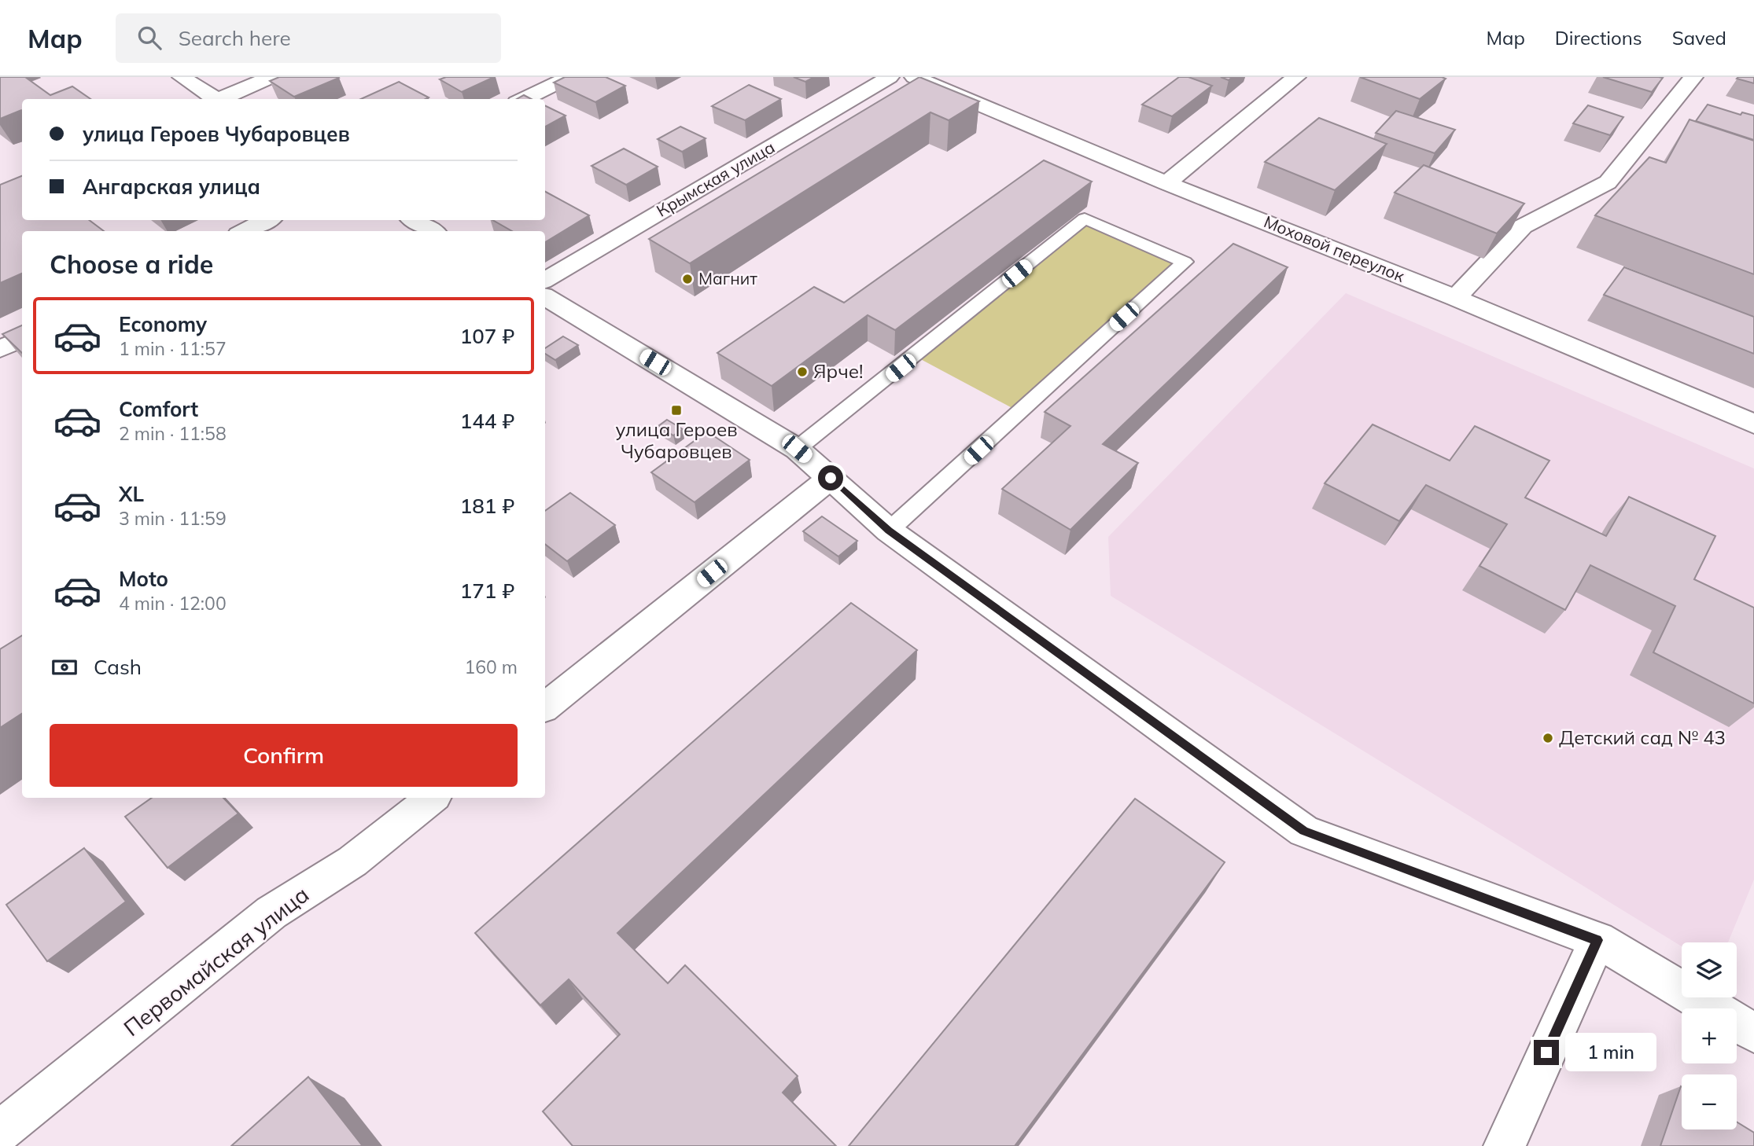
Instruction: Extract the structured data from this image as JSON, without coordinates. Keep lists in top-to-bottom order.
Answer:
{
  "streets": {
    "street": ["Крымская улица", "Моховой переулок", "Первомайская улица"]
  },
  "places": {
    "other": ["Магнит", "Ярче!", "Детский сад № 43"],
    "transit": ["улица Героев Чубаровцев"]
  },
  "page": {
    "header": "Map",
    "search": "Search here",
    "nav": ["Map", "Directions", "Saved"],
    "banner": ["улица Героев Чубаровцев", "Ангарская улица"],
    "heading": "Choose a ride",
    "list": [
      {
        "name": "Economy",
        "note": "1 min · 11:57",
        "value": "107 ₽"
      },
      {
        "name": "Comfort",
        "note": "2 min · 11:58",
        "value": "144 ₽"
      },
      {
        "name": "XL",
        "note": "3 min · 11:59",
        "value": "181 ₽"
      },
      {
        "name": "Moto",
        "note": "4 min · 12:00",
        "value": "171 ₽"
      }
    ],
    "pay": ["Cash", "160 m"],
    "buttons": "Confirm",
    "map_buttons": ["+", "−"],
    "bubble": "1 min"
  }
}
